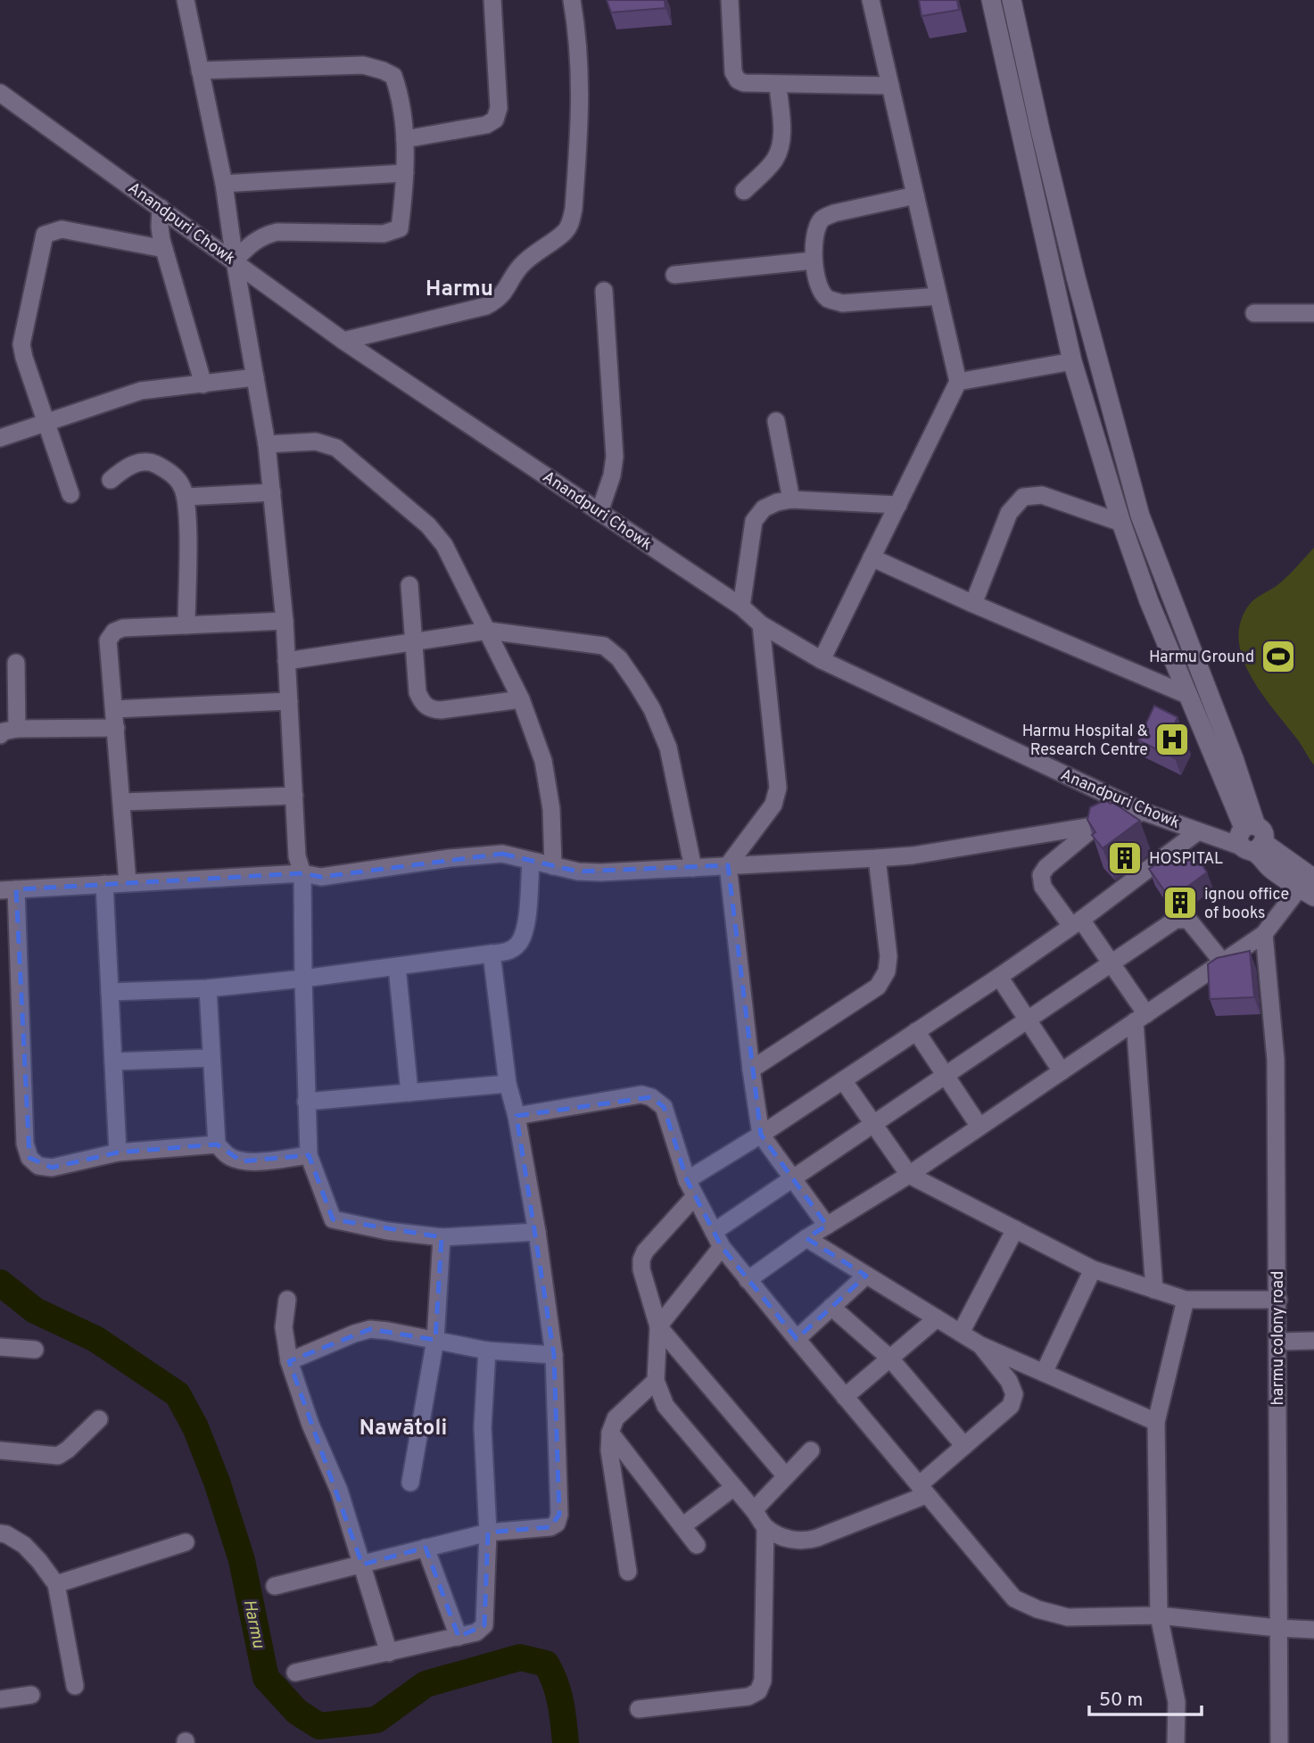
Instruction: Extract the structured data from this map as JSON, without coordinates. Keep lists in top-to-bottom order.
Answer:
{
  "streets": {
    "street": ["Anandpuri Chowk", "harmu colony road"]
  },
  "districts": ["Harmu", "Nawātoli"],
  "water": ["Harmu"],
  "places": {
    "sports": ["Harmu Ground"],
    "hospital": ["Harmu Hospital & Research Centre"],
    "building": ["HOSPITAL", "ignou office of books"]
  },
  "scale_bar": "50 m"
}
